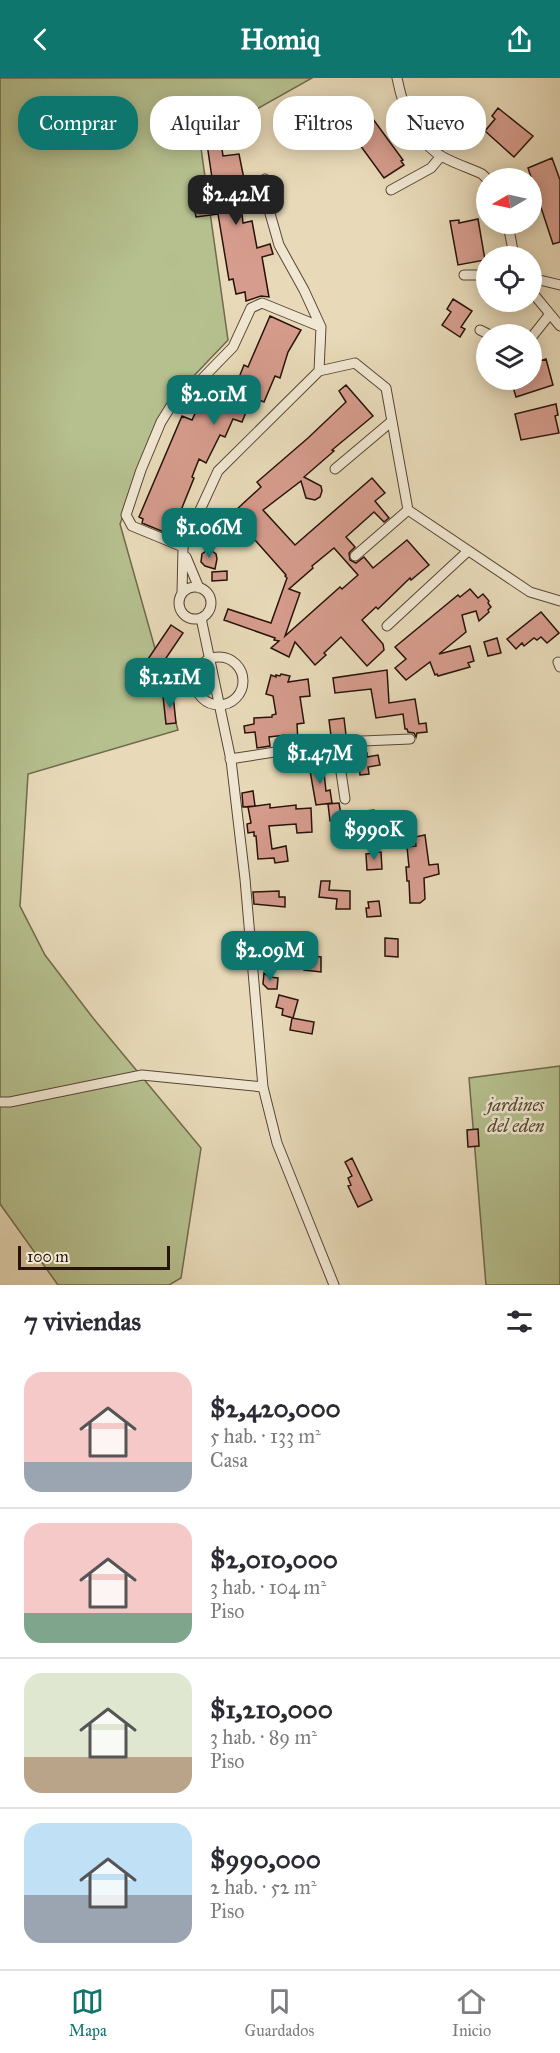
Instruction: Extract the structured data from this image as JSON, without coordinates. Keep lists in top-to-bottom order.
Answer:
{
  "parks": ["jardines del eden"],
  "scale_bar": "100 m",
  "north": "left",
  "page": {
    "header": "Homiq",
    "chip": [
      "Comprar",
      "Alquilar",
      "Filtros",
      "Nuevo"
    ],
    "price": [
      "$2.42M",
      "$2.01M",
      "$1.06M",
      "$1.21M",
      "$1.47M",
      "$990K",
      "$2.09M"
    ],
    "scale": "100 m",
    "heading": "7 viviendas",
    "list": [
      {
        "name": "$2,420,000",
        "note": "5 hab. · 133 m² · Casa"
      },
      {
        "name": "$2,010,000",
        "note": "3 hab. · 104 m² · Piso"
      },
      {
        "name": "$1,210,000",
        "note": "3 hab. · 89 m² · Piso"
      },
      {
        "name": "$990,000",
        "note": "2 hab. · 52 m² · Piso"
      }
    ],
    "tabs": ["Mapa", "Guardados", "Inicio"]
  }
}
